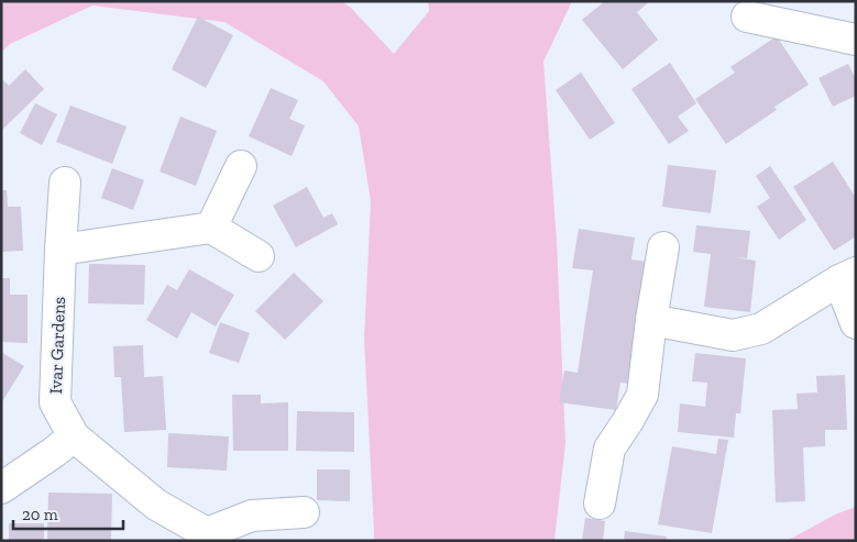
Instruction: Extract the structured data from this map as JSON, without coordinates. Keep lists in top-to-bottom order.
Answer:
{
  "streets": {
    "street": ["Ivar Gardens"]
  },
  "scale_bar": "20 m"
}
